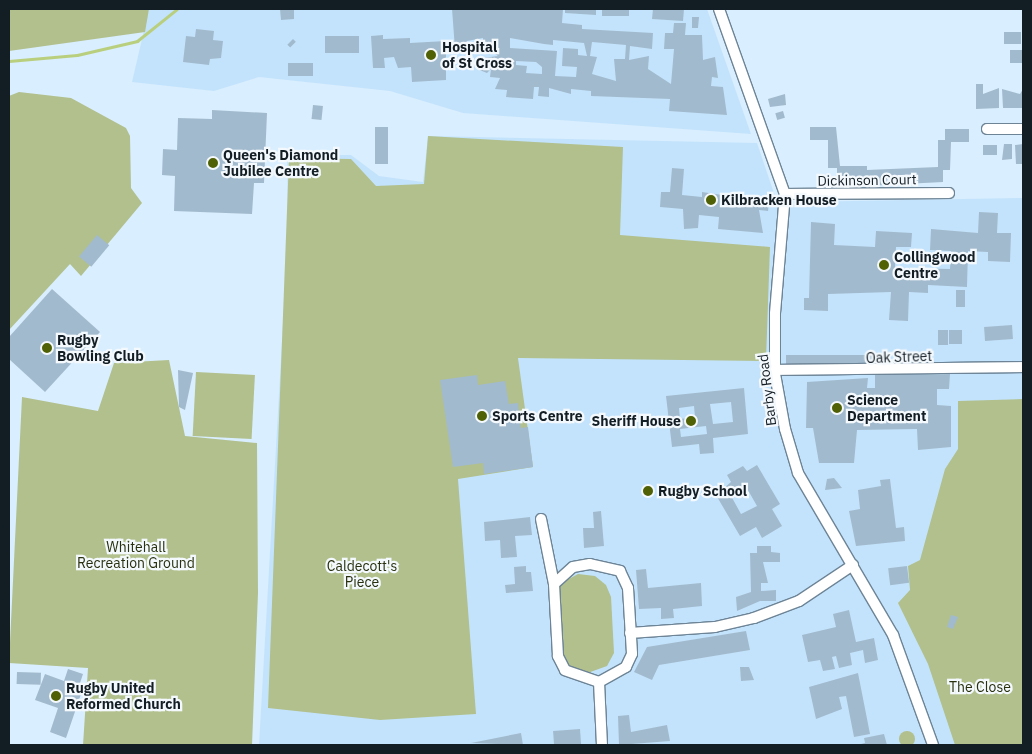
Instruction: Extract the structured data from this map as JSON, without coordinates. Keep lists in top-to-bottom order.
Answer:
{
  "streets": {
    "street": ["Dickinson Court", "Oak Street", "Barby Road"]
  },
  "crossings": [
    ["Dickinson Court", "Barby Road"],
    ["Oak Street", "Barby Road"]
  ],
  "parks": ["Whitehall Recreation Ground", "Caldecott's Piece", "The Close"],
  "places": [
    "Hospital of St Cross",
    "Queen's Diamond Jubilee Centre",
    "Kilbracken House",
    "Collingwood Centre",
    "Rugby Bowling Club",
    "Science Department",
    "Sports Centre",
    "Sheriff House",
    "Rugby School",
    "Rugby United Reformed Church"
  ]
}
